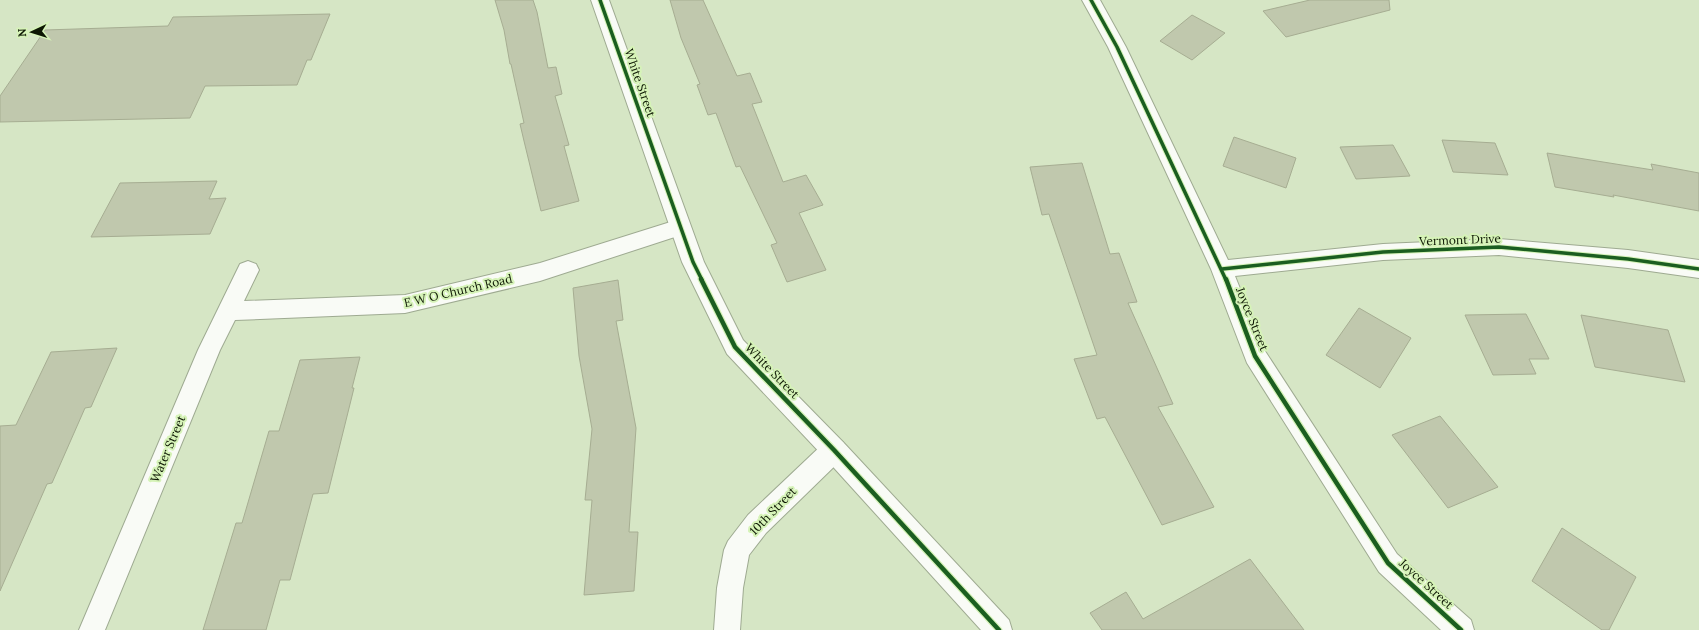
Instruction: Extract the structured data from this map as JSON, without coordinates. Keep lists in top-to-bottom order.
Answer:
{
  "streets": {
    "street": [
      "White Street",
      "Vermont Drive",
      "E W O Church Road",
      "Joyce Street",
      "Water Street",
      "10th Street"
    ]
  },
  "crossings": [
    ["White Street", "E W O Church Road"],
    ["White Street", "10th Street"],
    ["Vermont Drive", "Joyce Street"],
    ["E W O Church Road", "Water Street"]
  ],
  "north": "left"
}
